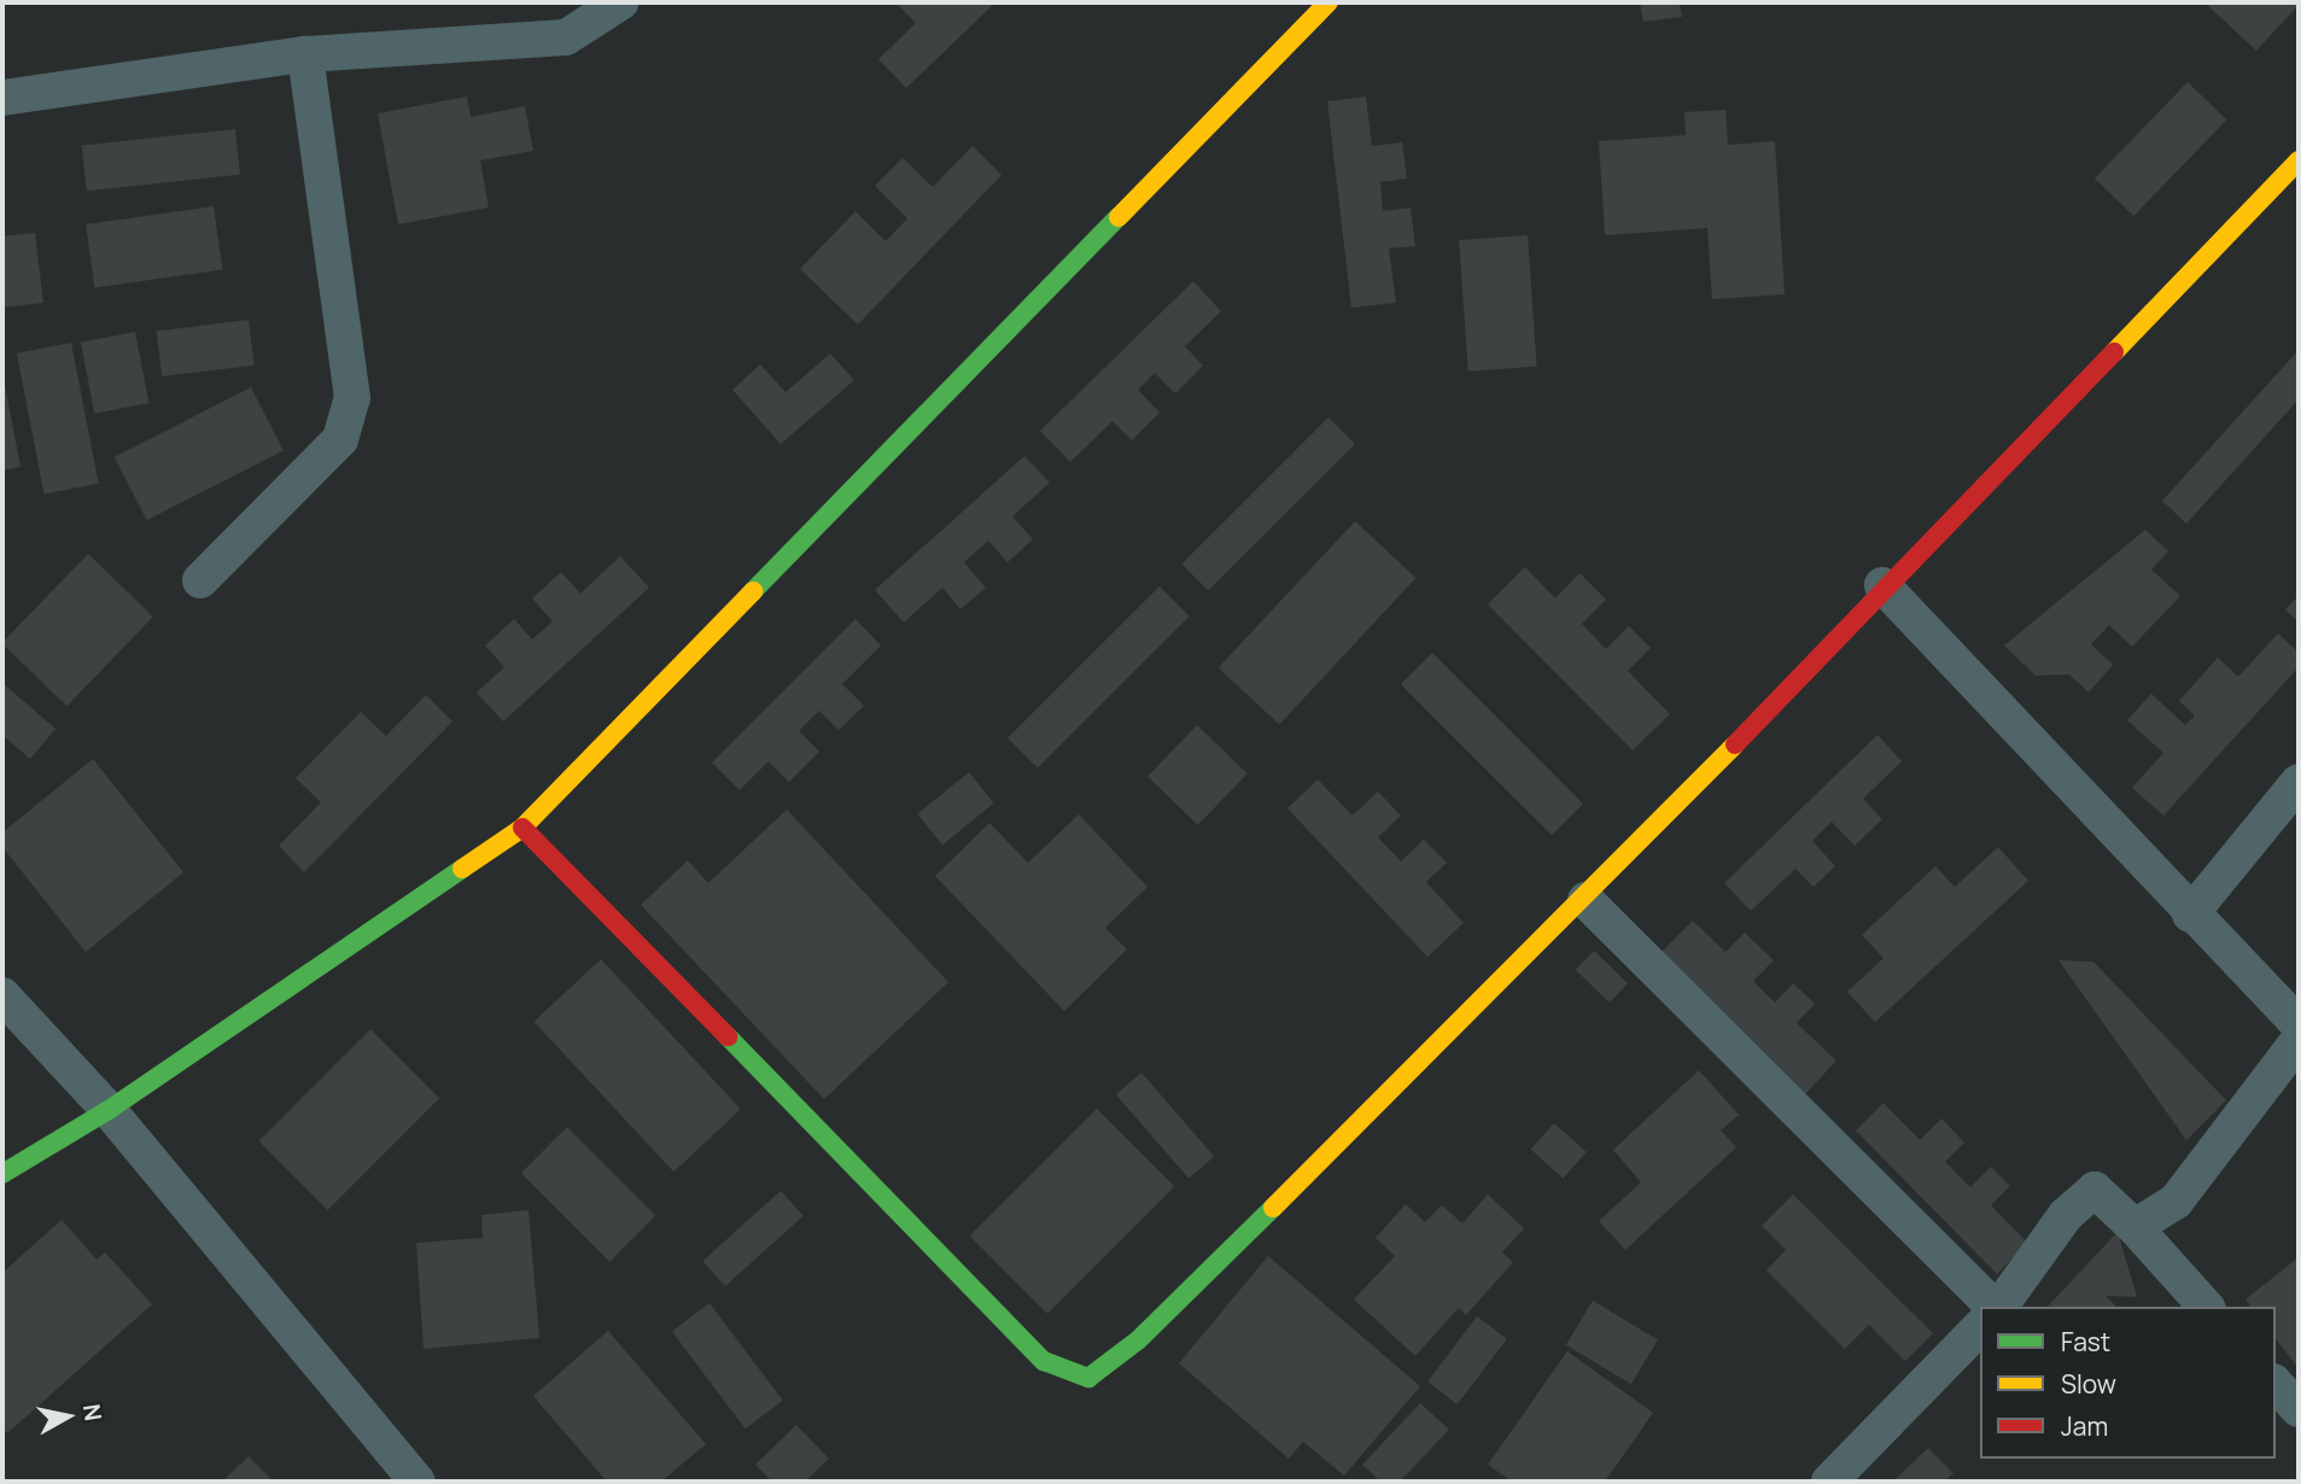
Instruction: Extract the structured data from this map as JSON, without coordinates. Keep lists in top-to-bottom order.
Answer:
{
  "legend": ["Fast", "Slow", "Jam"],
  "north": "right"
}
